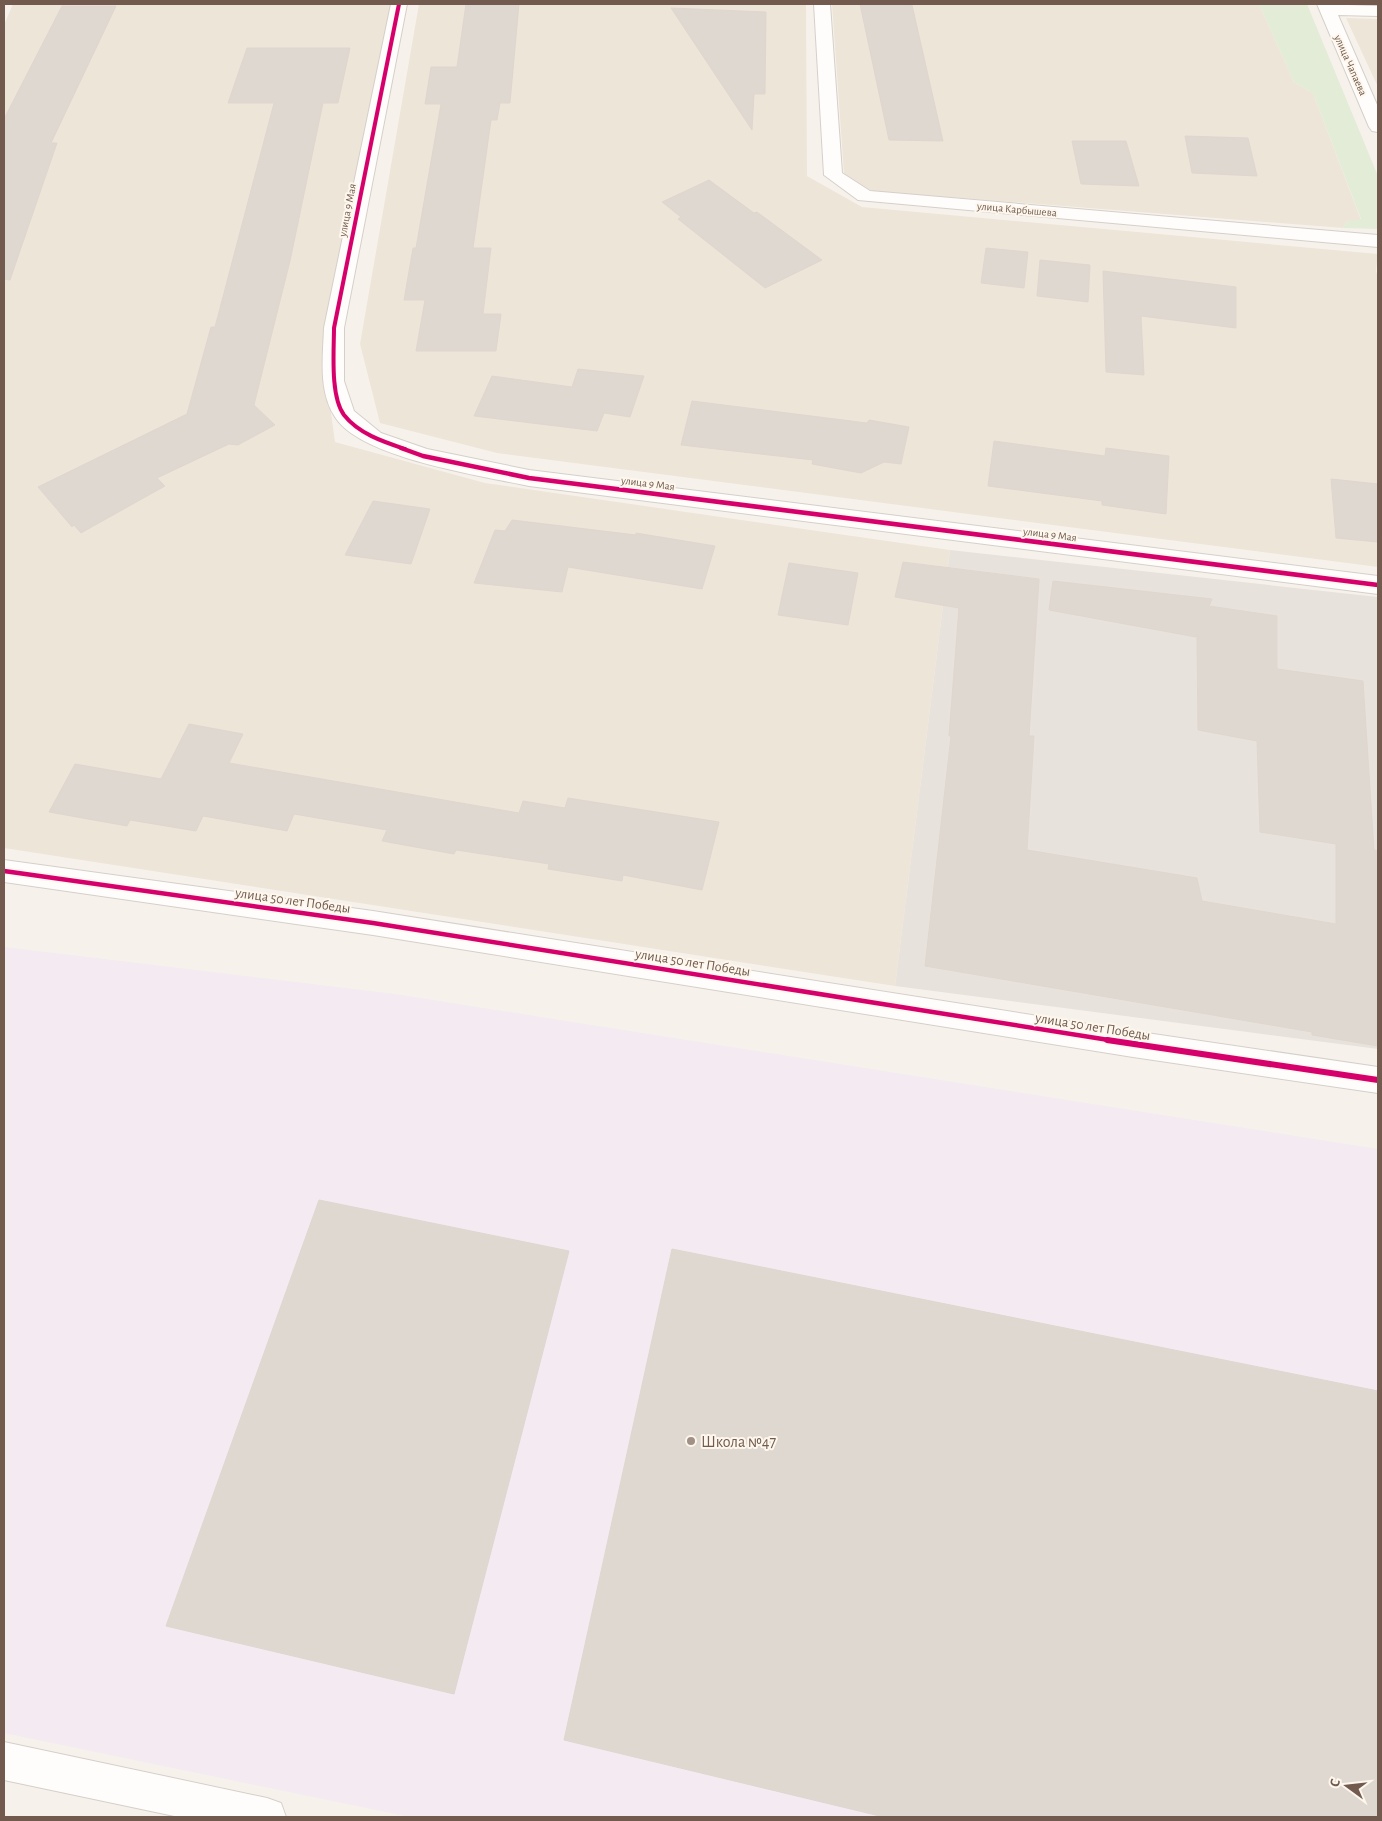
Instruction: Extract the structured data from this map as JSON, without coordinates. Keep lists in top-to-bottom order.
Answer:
{
  "streets": {
    "street": [
      "улица Чапаева",
      "улица Карбышева",
      "улица 9 Мая",
      "улица 50 лет Победы"
    ]
  },
  "places": ["Школа №47"],
  "north": "left"
}
